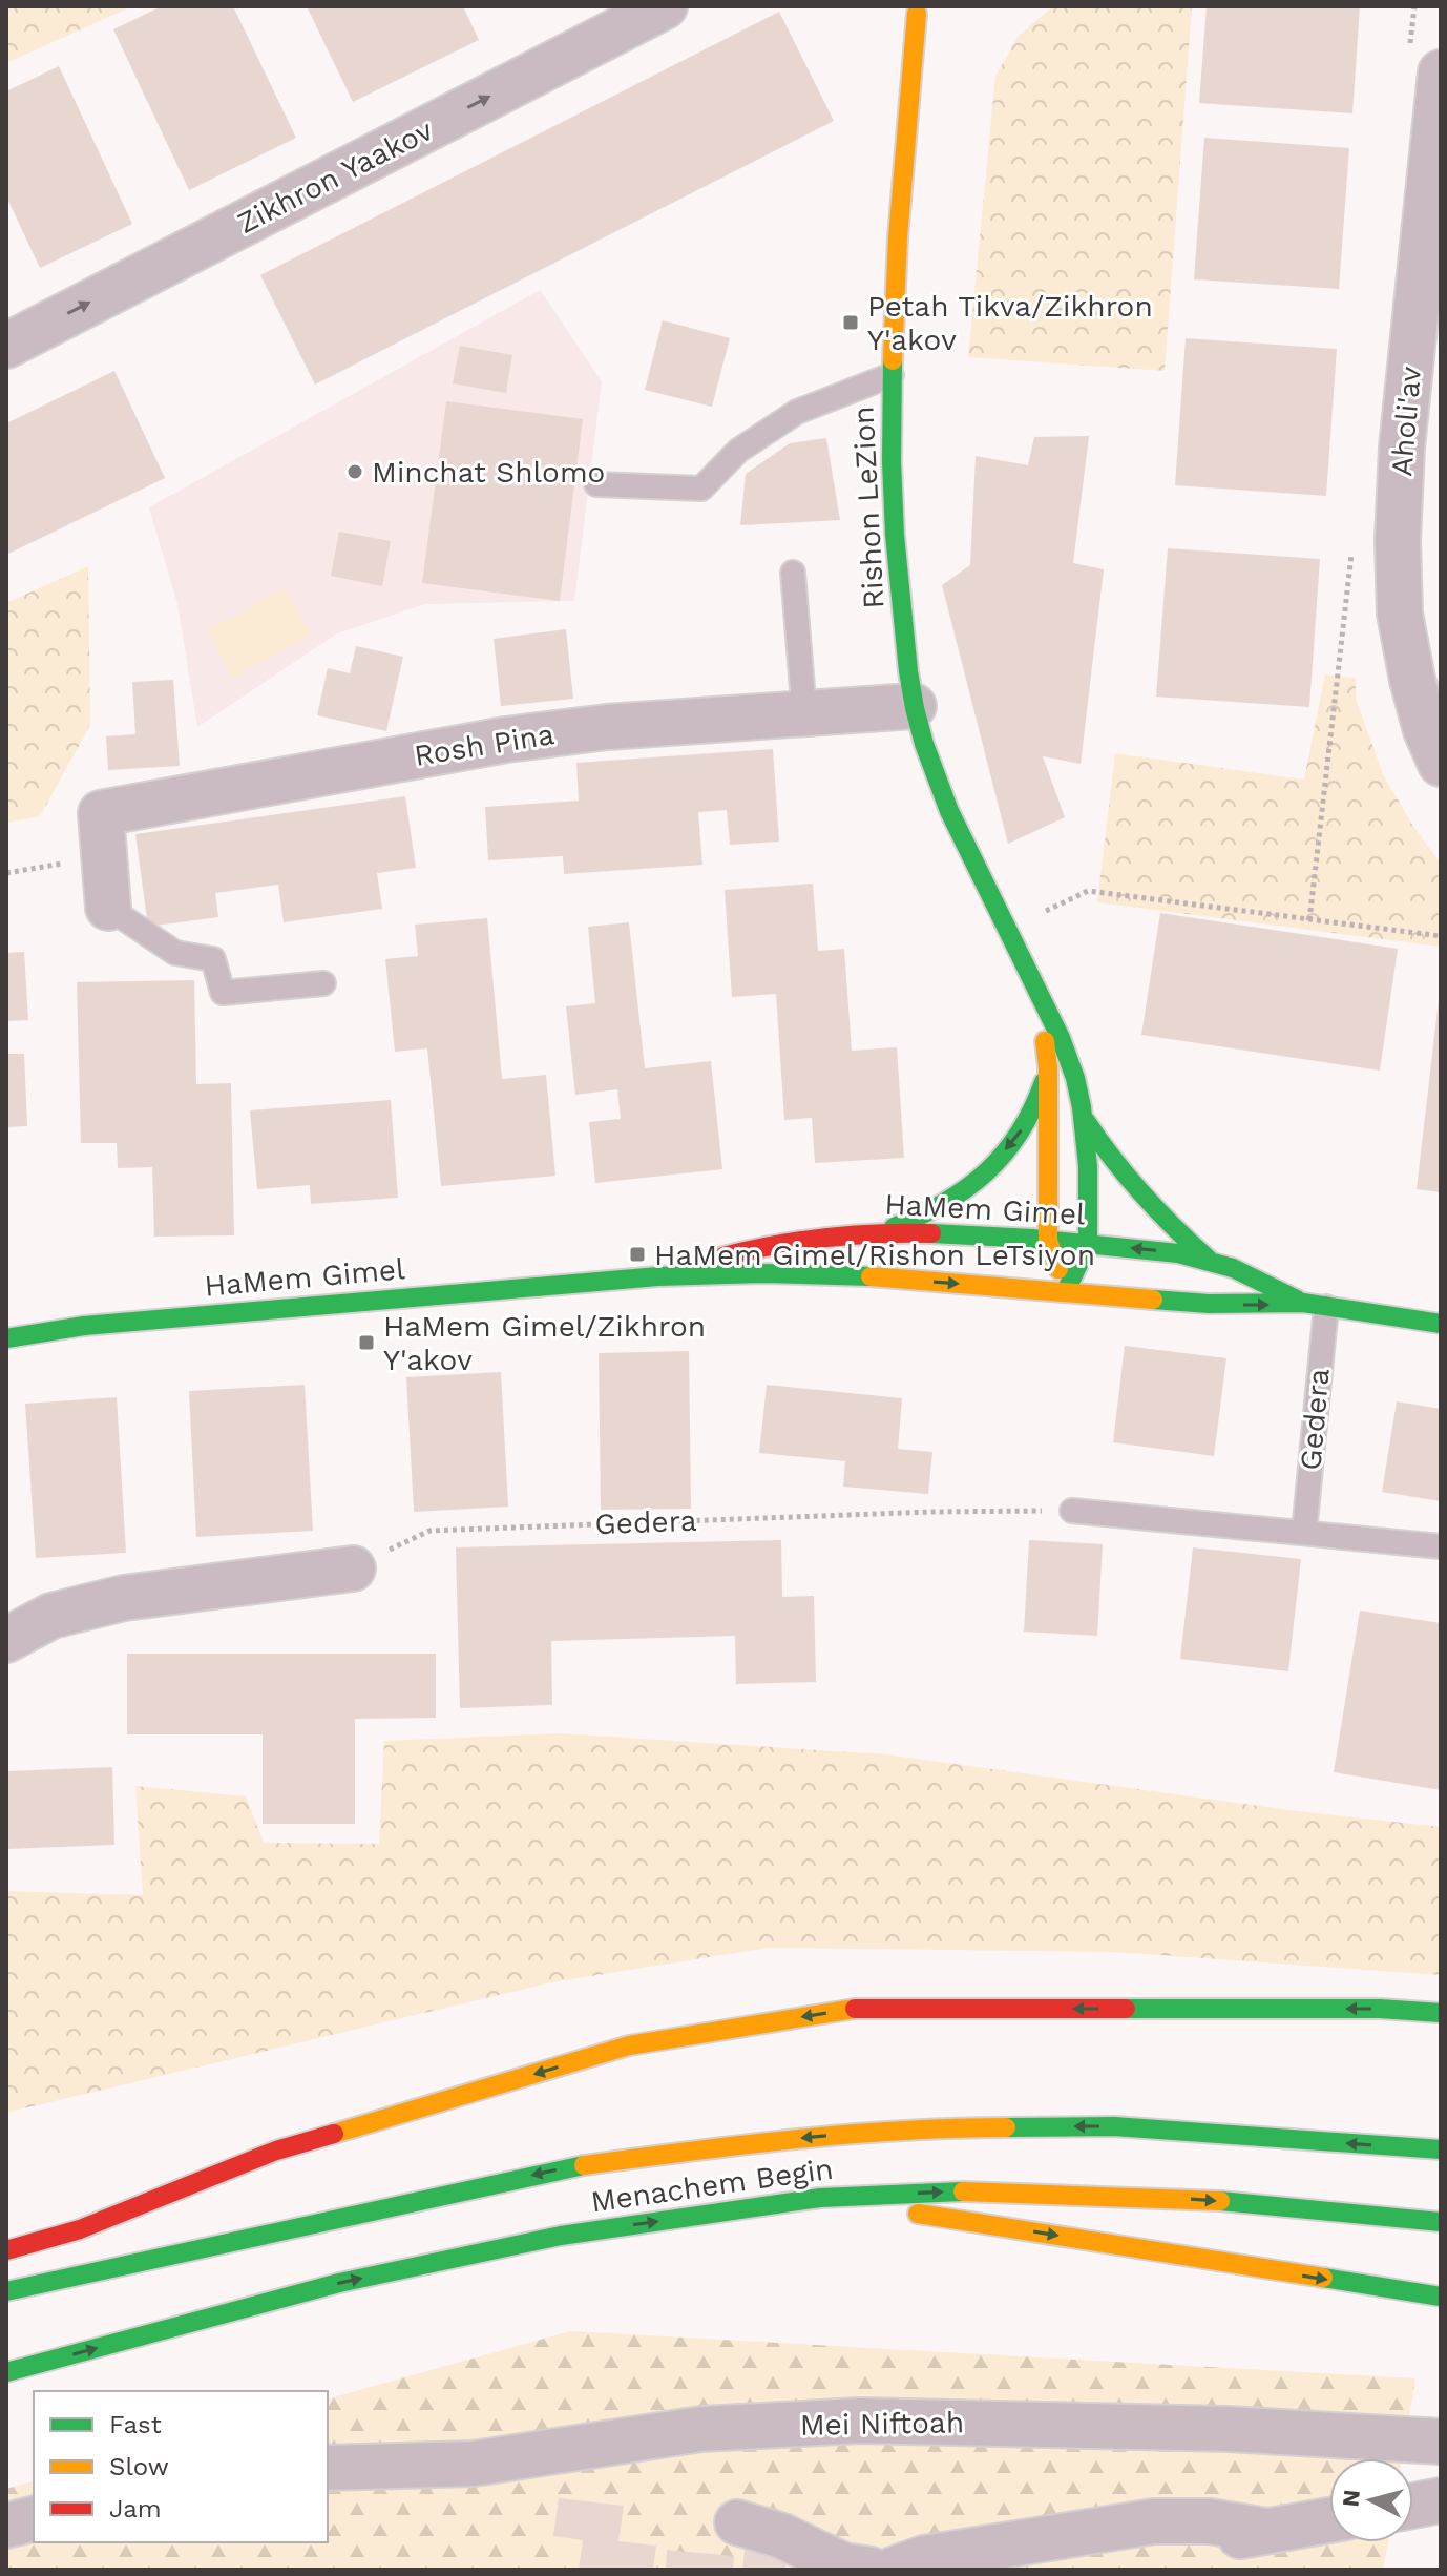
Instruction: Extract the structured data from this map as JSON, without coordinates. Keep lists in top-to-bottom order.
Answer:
{
  "streets": {
    "main road": ["Rishon LeZion", "HaMem Gimel", "Menachem Begin"],
    "street": [
      "Zikhron Yaakov",
      "Aholi'av",
      "Rosh Pina",
      "Mei Niftoah"
    ],
    "lane": ["Gedera"]
  },
  "crossings": [
    ["Rishon LeZion", "Rosh Pina"],
    ["Rishon LeZion", "HaMem Gimel"],
    ["HaMem Gimel", "Gedera"]
  ],
  "one_way": ["Zikhron Yaakov"],
  "places": {
    "transit": ["Petah Tikva/Zikhron Y'akov", "HaMem Gimel/Rishon LeTsiyon", "HaMem Gimel/Zikhron Y'akov"],
    "other": ["Minchat Shlomo"]
  },
  "legend": ["Fast", "Slow", "Jam"],
  "north": "left"
}
